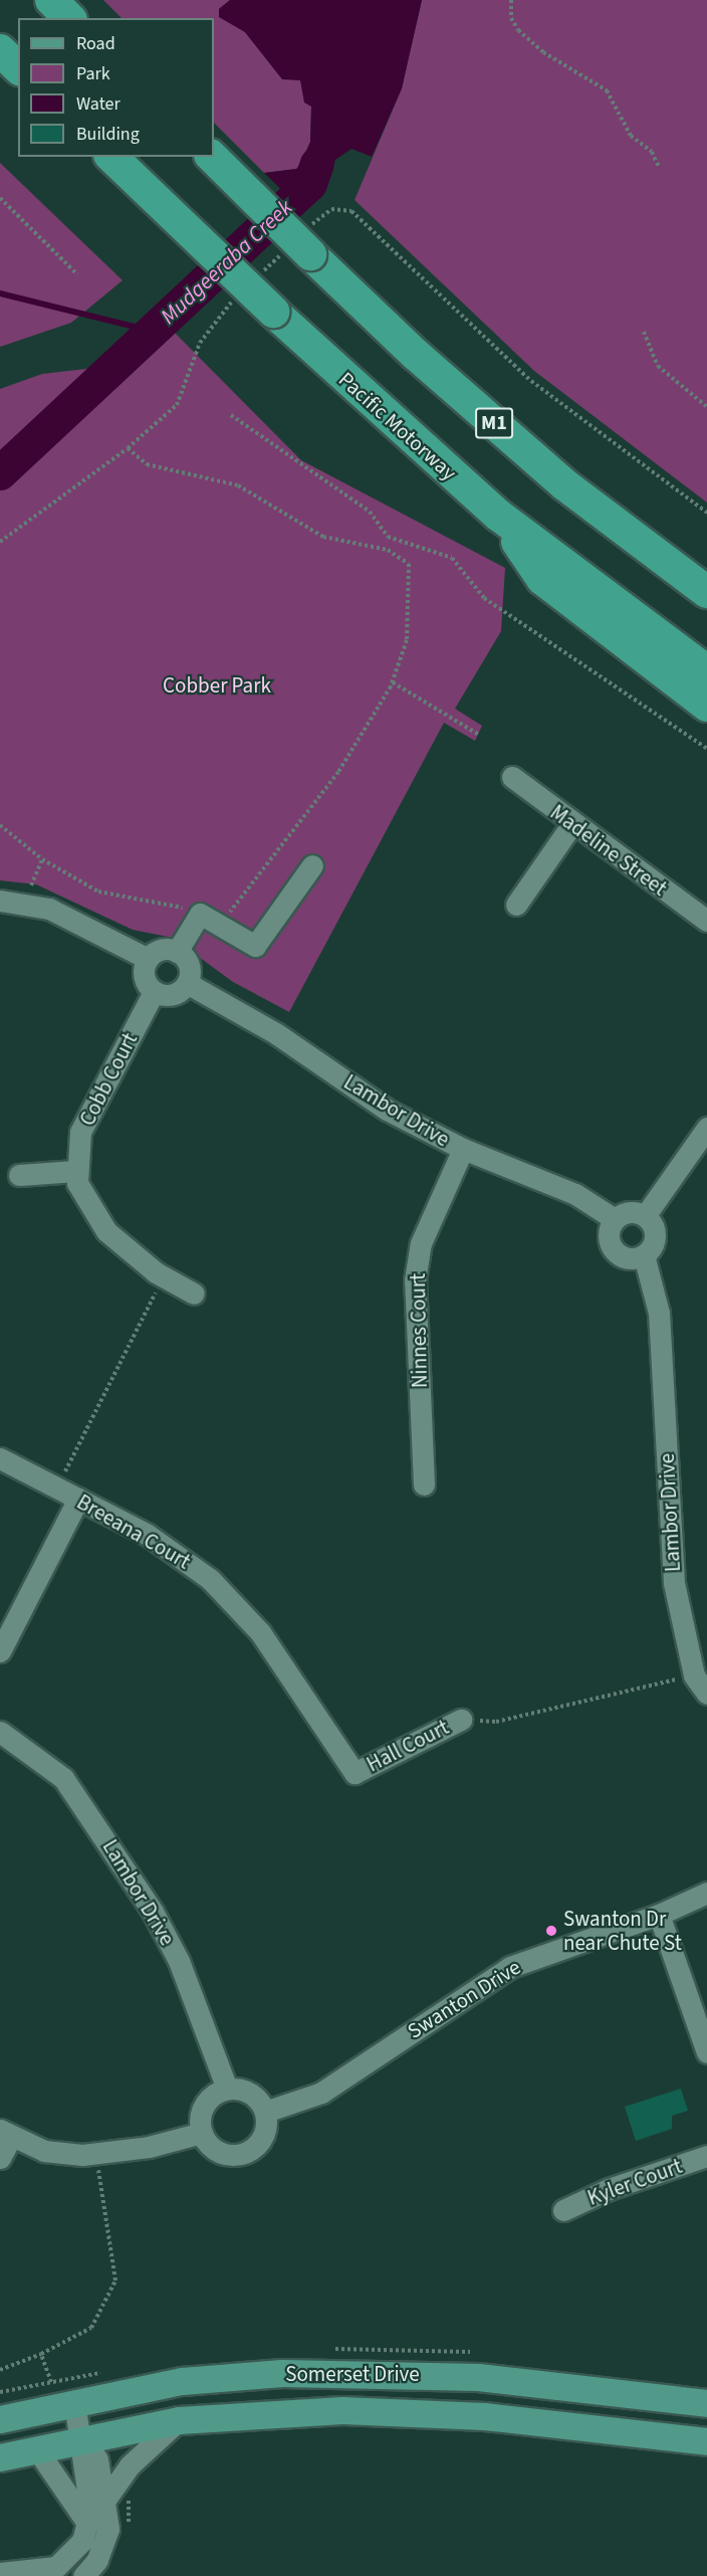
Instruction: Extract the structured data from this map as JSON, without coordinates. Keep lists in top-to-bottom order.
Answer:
{
  "streets": {
    "highway": ["M1", "Pacific Motorway"],
    "main road": ["Somerset Drive"],
    "street": [
      "Madeline Street",
      "Cobb Court",
      "Lambor Drive",
      "Ninnes Court",
      "Breeana Court",
      "Hall Court",
      "Swanton Drive",
      "Kyler Court"
    ]
  },
  "crossings": [
    ["Cobb Court", "Lambor Drive"],
    ["Lambor Drive", "Ninnes Court"],
    ["Lambor Drive", "Swanton Drive"],
    ["Breeana Court", "Hall Court"]
  ],
  "water": ["Mudgeeraba Creek"],
  "parks": ["Cobber Park"],
  "places": ["Swanton Dr near Chute St"],
  "legend": [
    "Road",
    "Park",
    "Water",
    "Building"
  ]
}
